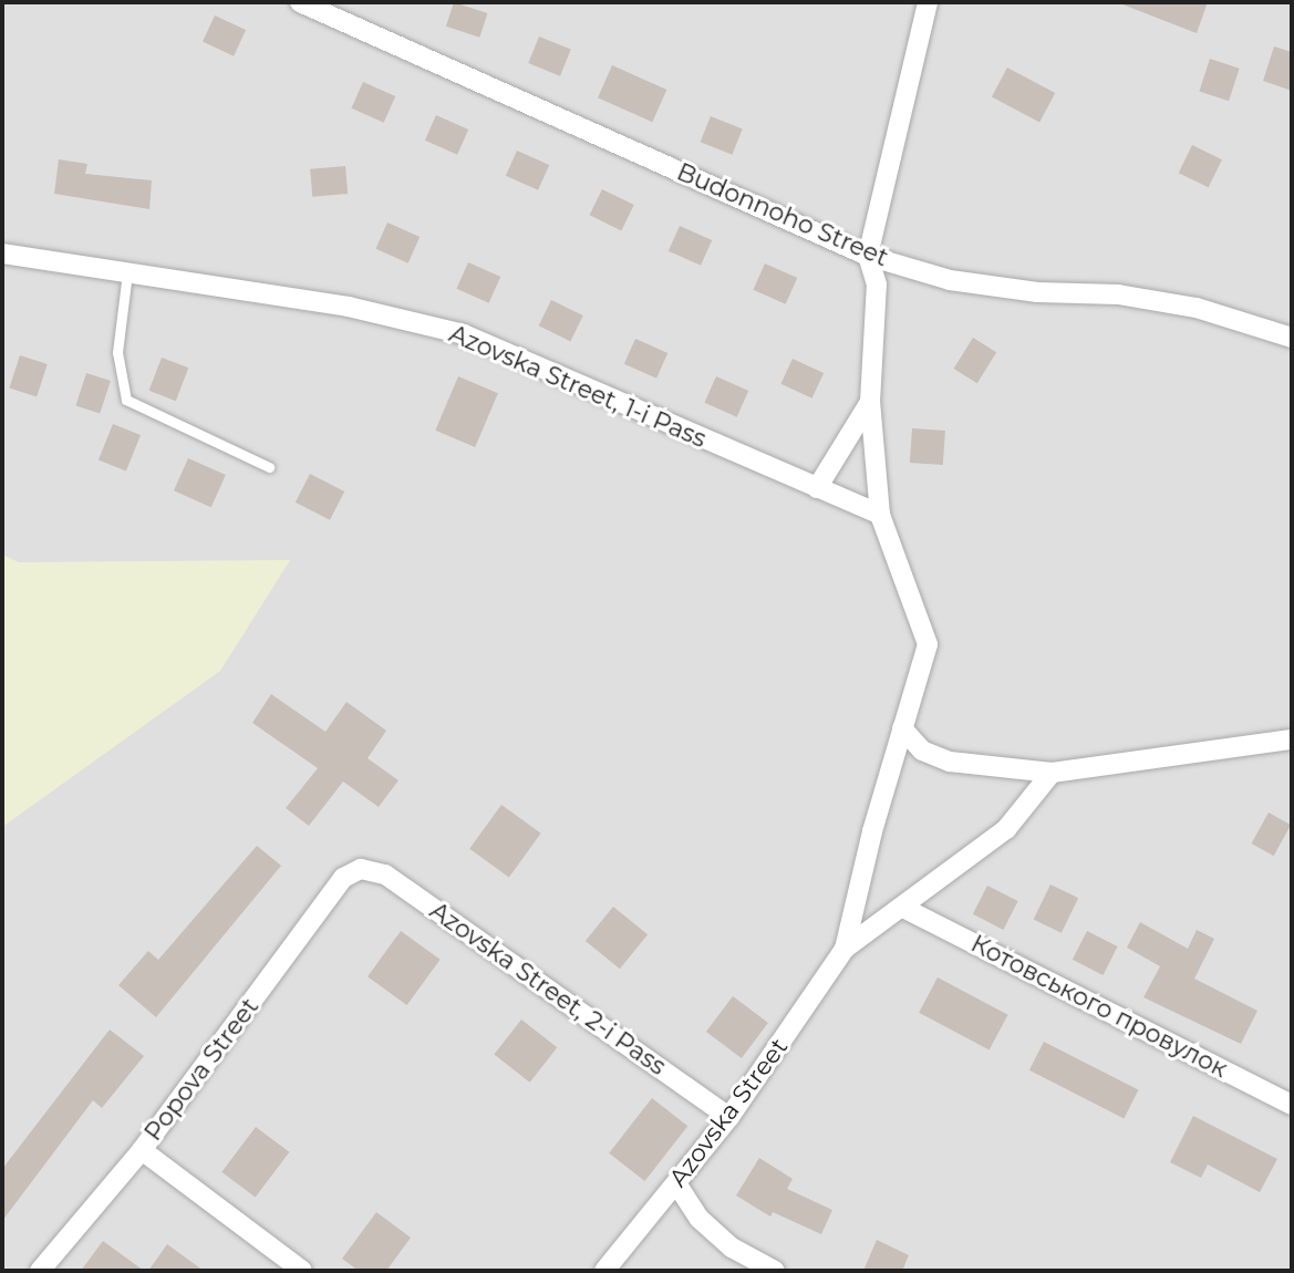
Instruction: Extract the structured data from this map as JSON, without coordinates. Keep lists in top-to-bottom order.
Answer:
{
  "streets": {
    "street": [
      "Budonnoho Street",
      "Azovska Street, 1-i Pass",
      "Azovska Street, 2-i Pass",
      "Котовського провулок",
      "Popova Street",
      "Azovska Street"
    ]
  },
  "crossings": [
    ["Azovska Street, 2-i Pass", "Popova Street"],
    ["Azovska Street, 2-i Pass", "Azovska Street"]
  ]
}
